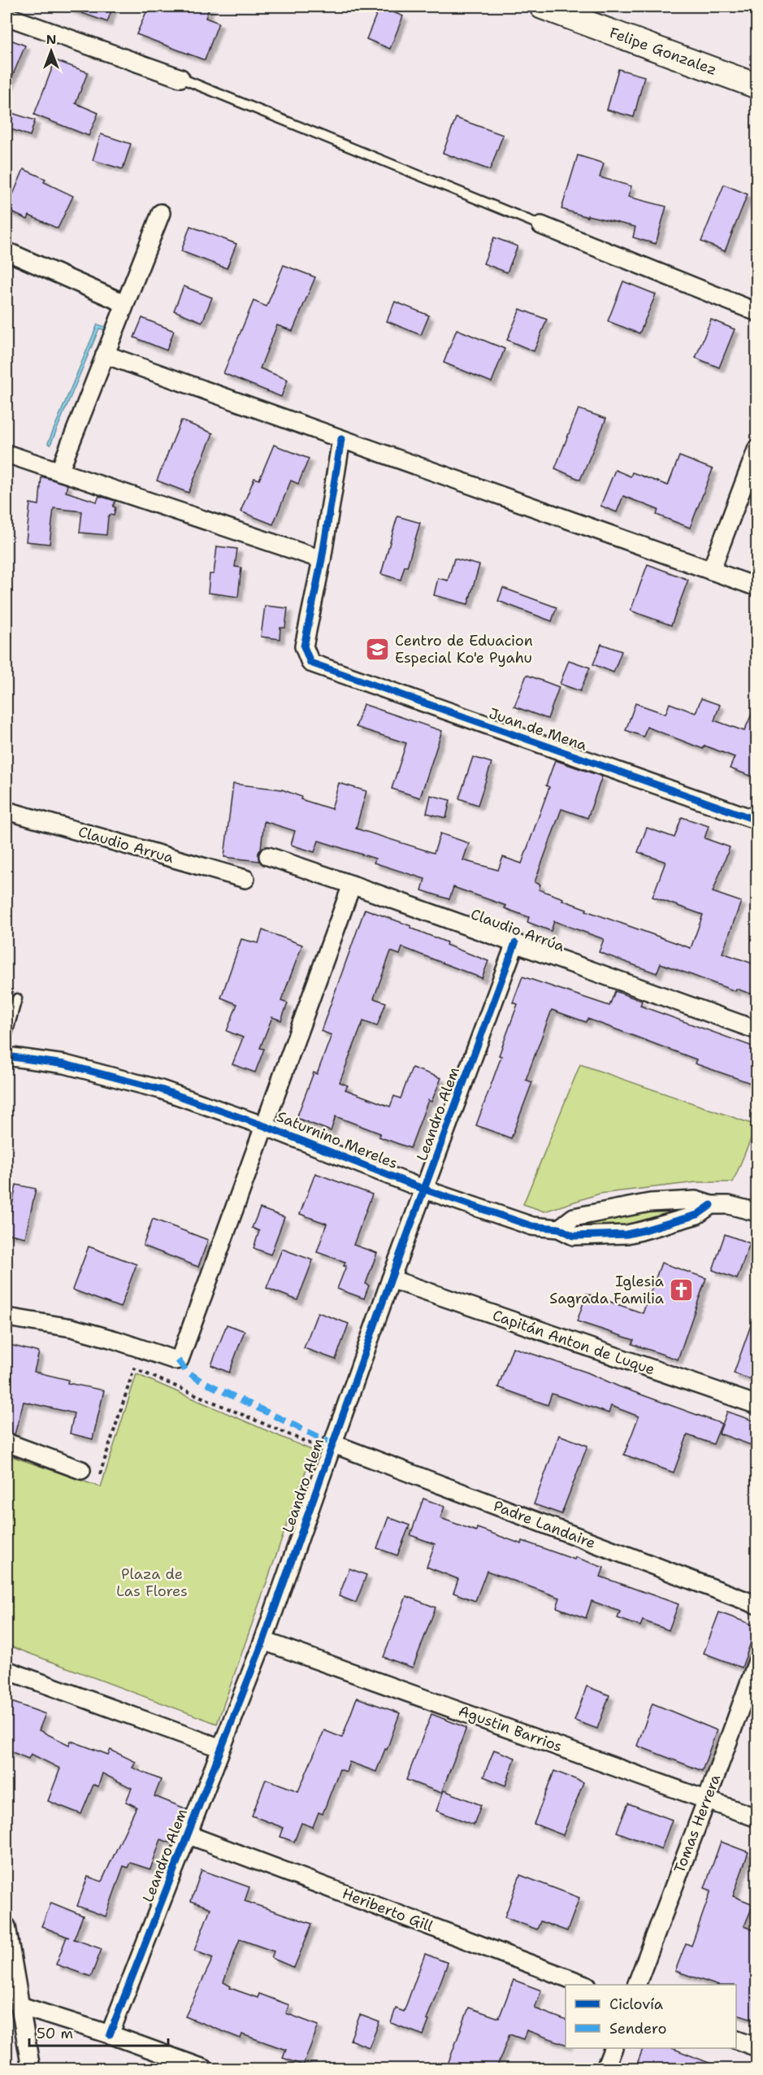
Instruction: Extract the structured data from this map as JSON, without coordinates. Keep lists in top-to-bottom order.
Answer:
{
  "streets": {
    "street": [
      "Felipe Gonzalez",
      "Juan de Mena",
      "Claudio Arrua",
      "Claudio Arrúa",
      "Leandro Alem",
      "Saturnino Mereles",
      "Capitán Anton de Luque",
      "Padre Landaire",
      "Agustin Barrios",
      "Tomas Herrera",
      "Heriberto Gill"
    ]
  },
  "crossings": [
    ["Claudio Arrúa", "Leandro Alem"],
    ["Leandro Alem", "Saturnino Mereles"],
    ["Leandro Alem", "Capitán Anton de Luque"],
    ["Leandro Alem", "Padre Landaire"],
    ["Leandro Alem", "Agustin Barrios"],
    ["Leandro Alem", "Heriberto Gill"],
    ["Agustin Barrios", "Tomas Herrera"]
  ],
  "parks": ["Plaza de Las Flores"],
  "places": {
    "school or university": ["Centro de Eduacion Especial Ko'e Pyahu"],
    "church": ["Iglesia Sagrada Familia"]
  },
  "legend": ["Ciclovía", "Sendero"],
  "scale_bar": "50 m",
  "north": "top"
}
